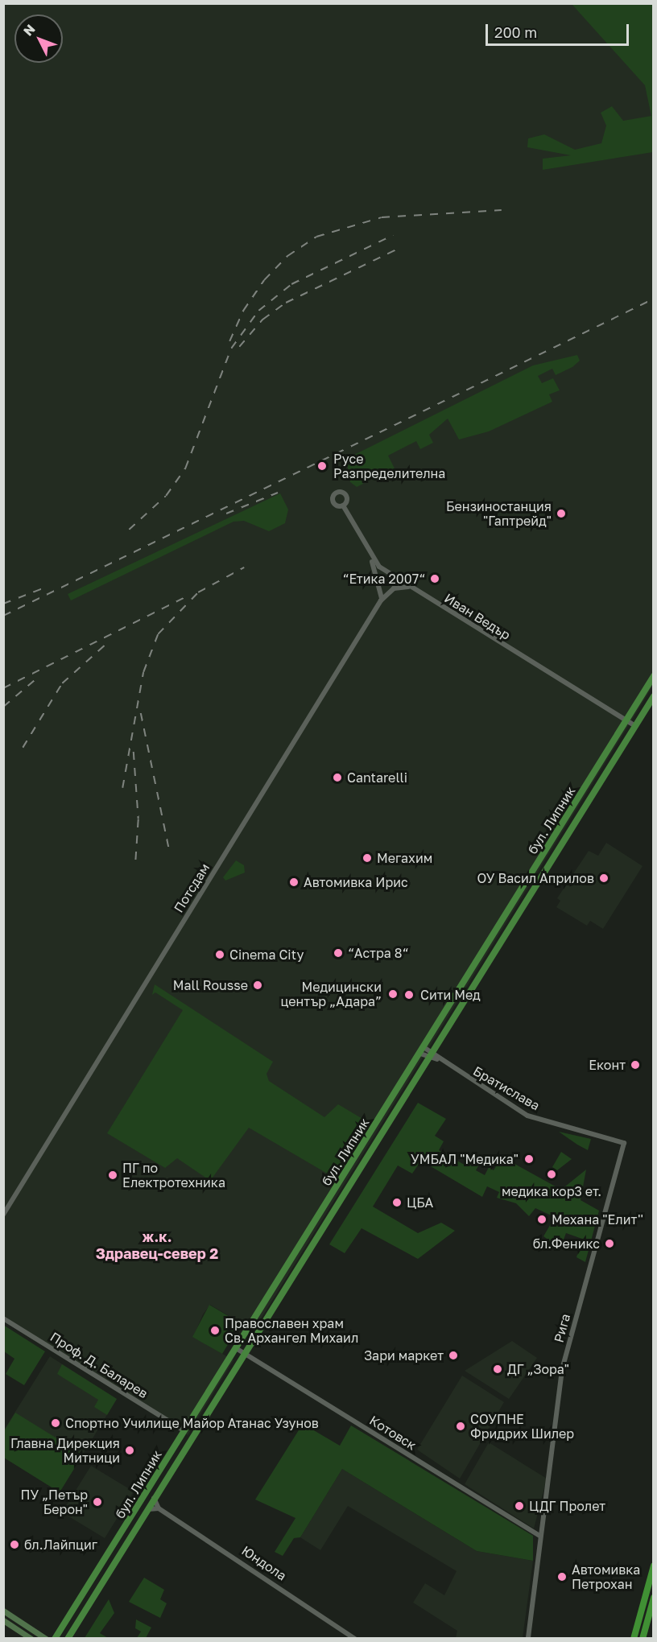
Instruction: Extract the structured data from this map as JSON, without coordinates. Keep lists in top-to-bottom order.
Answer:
{
  "streets": {
    "main road": ["бул. Липник"],
    "street": [
      "Иван Ведър",
      "Потсдам",
      "Братислава",
      "Рига",
      "Проф. Д. Баларев",
      "Котовск",
      "Юндола"
    ]
  },
  "crossings": [
    ["Иван Ведър", "бул. Липник"],
    ["Иван Ведър", "Потсдам"],
    ["бул. Липник", "Проф. Д. Баларев"],
    ["бул. Липник", "Котовск"],
    ["Братислава", "Рига"],
    ["Рига", "Котовск"]
  ],
  "districts": ["ж.к. Здравец-север 2"],
  "places": [
    "Русе Разпределителна",
    "Бензиностанция \"Гаптрейд\"",
    "“Етика 2007“",
    "Cantarelli",
    "Мегахим",
    "ОУ Васил Априлов",
    "Автомивка Ирис",
    "“Астра 8“",
    "Cinema City",
    "Mall Rousse",
    "Медицински център „Адара”",
    "Сити Мед",
    "Еконт",
    "УМБАЛ \"Медика\"",
    "медика кор3 ет.",
    "ПГ по Електротехника",
    "ЦБА",
    "Механа \"Елит''",
    "бл.Феникс",
    "Православен храм Св. Архангел Михаил",
    "Зари маркет",
    "ДГ „Зора\"",
    "Спортно Училище Майор Атанас Узунов",
    "СОУПНЕ Фридрих Шилер",
    "Главна Дирекция Митници",
    "ПУ „Петър Берон\"",
    "ЦДГ Пролет",
    "бл.Лайпциг",
    "Автомивка Петрохан"
  ],
  "scale_bar": "200 m",
  "north": "top left"
}
